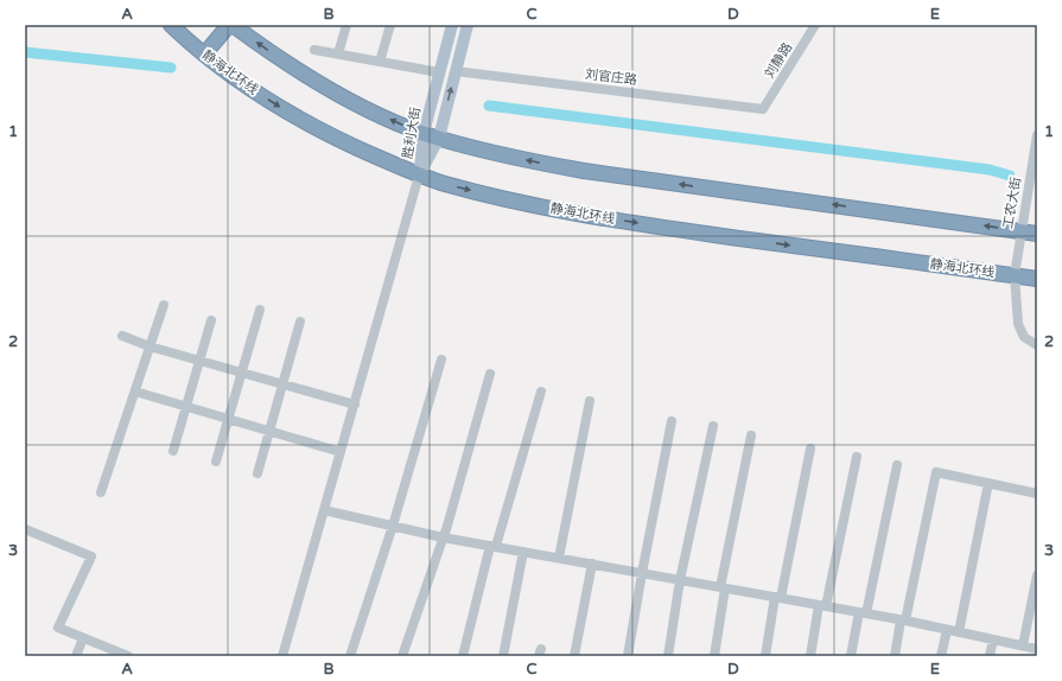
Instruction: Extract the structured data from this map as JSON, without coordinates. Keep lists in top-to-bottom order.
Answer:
{
  "streets": {
    "highway": ["静海北环线"],
    "main road": ["胜利大街"],
    "street": ["刘静路", "刘官庄路", "工农大街"]
  },
  "crossings": [
    ["刘静路", "刘官庄路"],
    ["静海北环线", "胜利大街"],
    ["静海北环线", "工农大街"],
    ["刘官庄路", "胜利大街"]
  ],
  "grid": {
    "columns": [
      "A",
      "B",
      "C",
      "D",
      "E"
    ],
    "rows": ["1", "2", "3"]
  }
}
